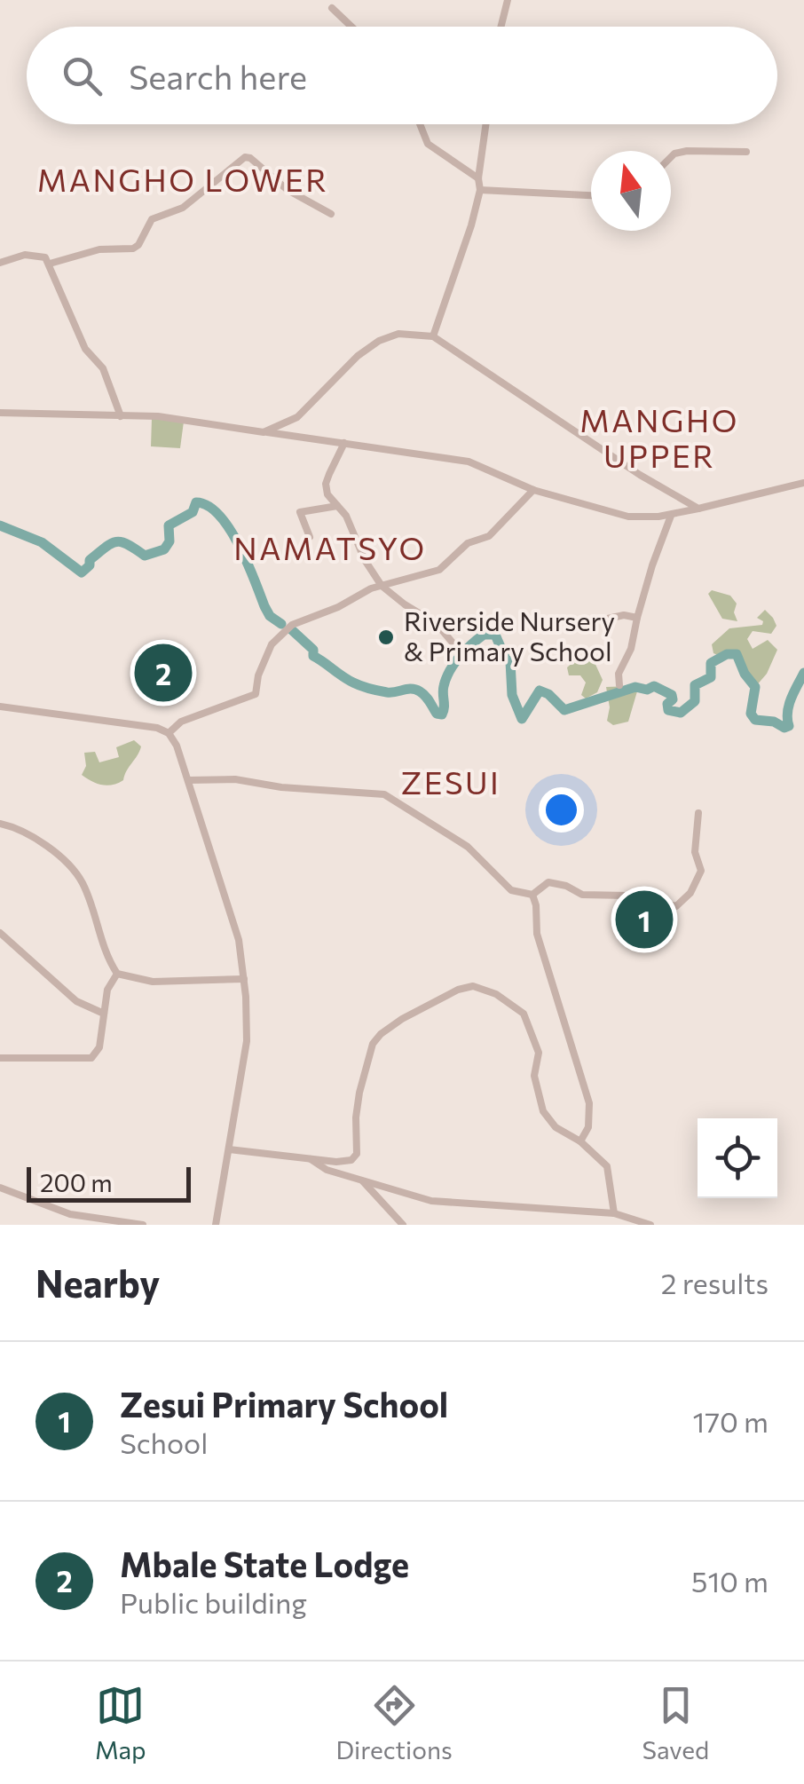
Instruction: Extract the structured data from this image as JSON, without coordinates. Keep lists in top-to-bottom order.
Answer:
{
  "districts": [
    "MANGHO LOWER",
    "MANGHO UPPER",
    "NAMATSYO",
    "ZESUI"
  ],
  "places": ["Riverside Nursery & Primary School"],
  "scale_bar": "200 m",
  "north": "top",
  "page": {
    "search": "Search here",
    "pins": ["2", "1"],
    "scale": "200 m",
    "heading": ["Nearby", "2 results"],
    "list": [
      {
        "mark": "1",
        "name": "Zesui Primary School",
        "note": "School",
        "value": "170 m"
      },
      {
        "mark": "2",
        "name": "Mbale State Lodge",
        "note": "Public building",
        "value": "510 m"
      }
    ],
    "nav": ["Map", "Directions", "Saved"]
  }
}
